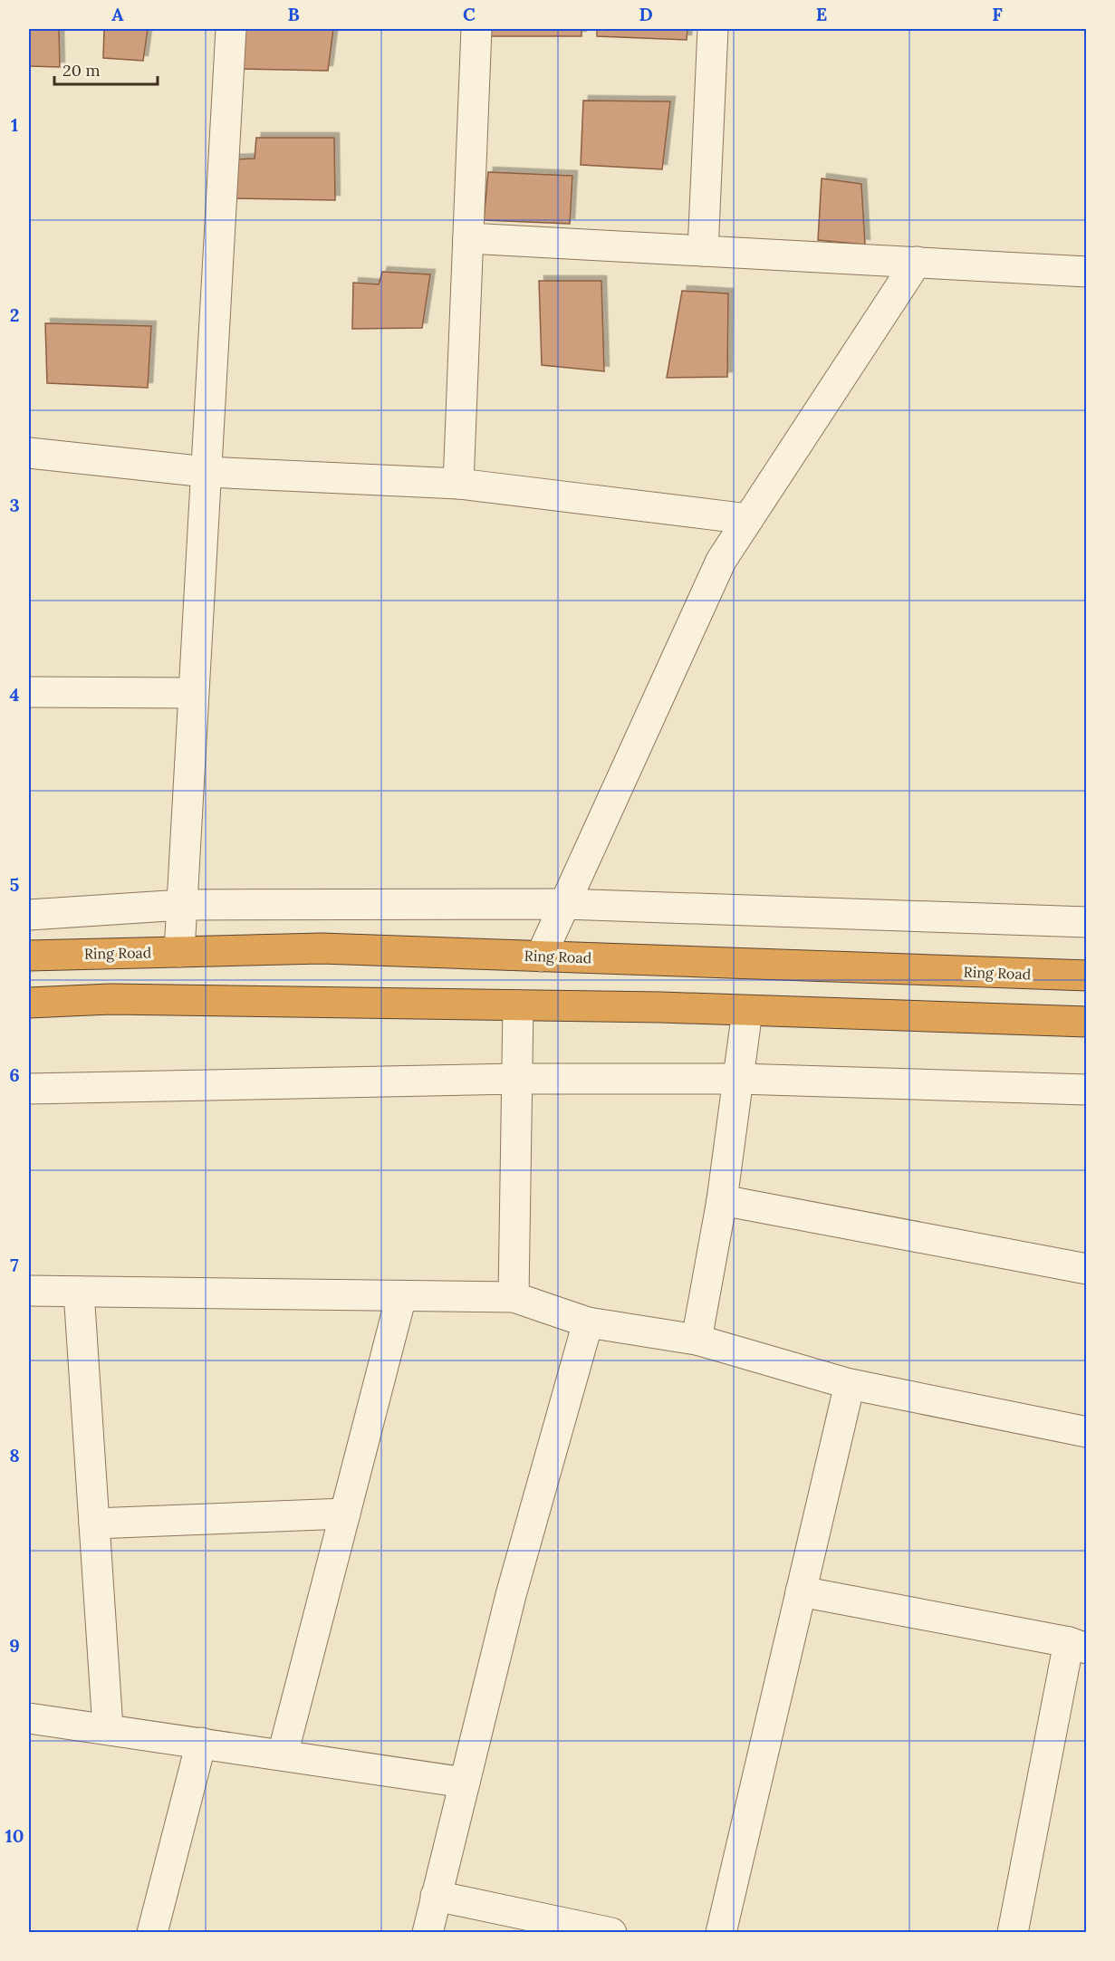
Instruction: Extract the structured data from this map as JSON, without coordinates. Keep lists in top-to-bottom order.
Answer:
{
  "streets": {
    "highway": ["Ring Road"]
  },
  "scale_bar": "20 m",
  "grid": {
    "columns": [
      "A",
      "B",
      "C",
      "D",
      "E",
      "F"
    ],
    "rows": [
      "1",
      "2",
      "3",
      "4",
      "5",
      "6",
      "7",
      "8",
      "9",
      "10"
    ]
  }
}
